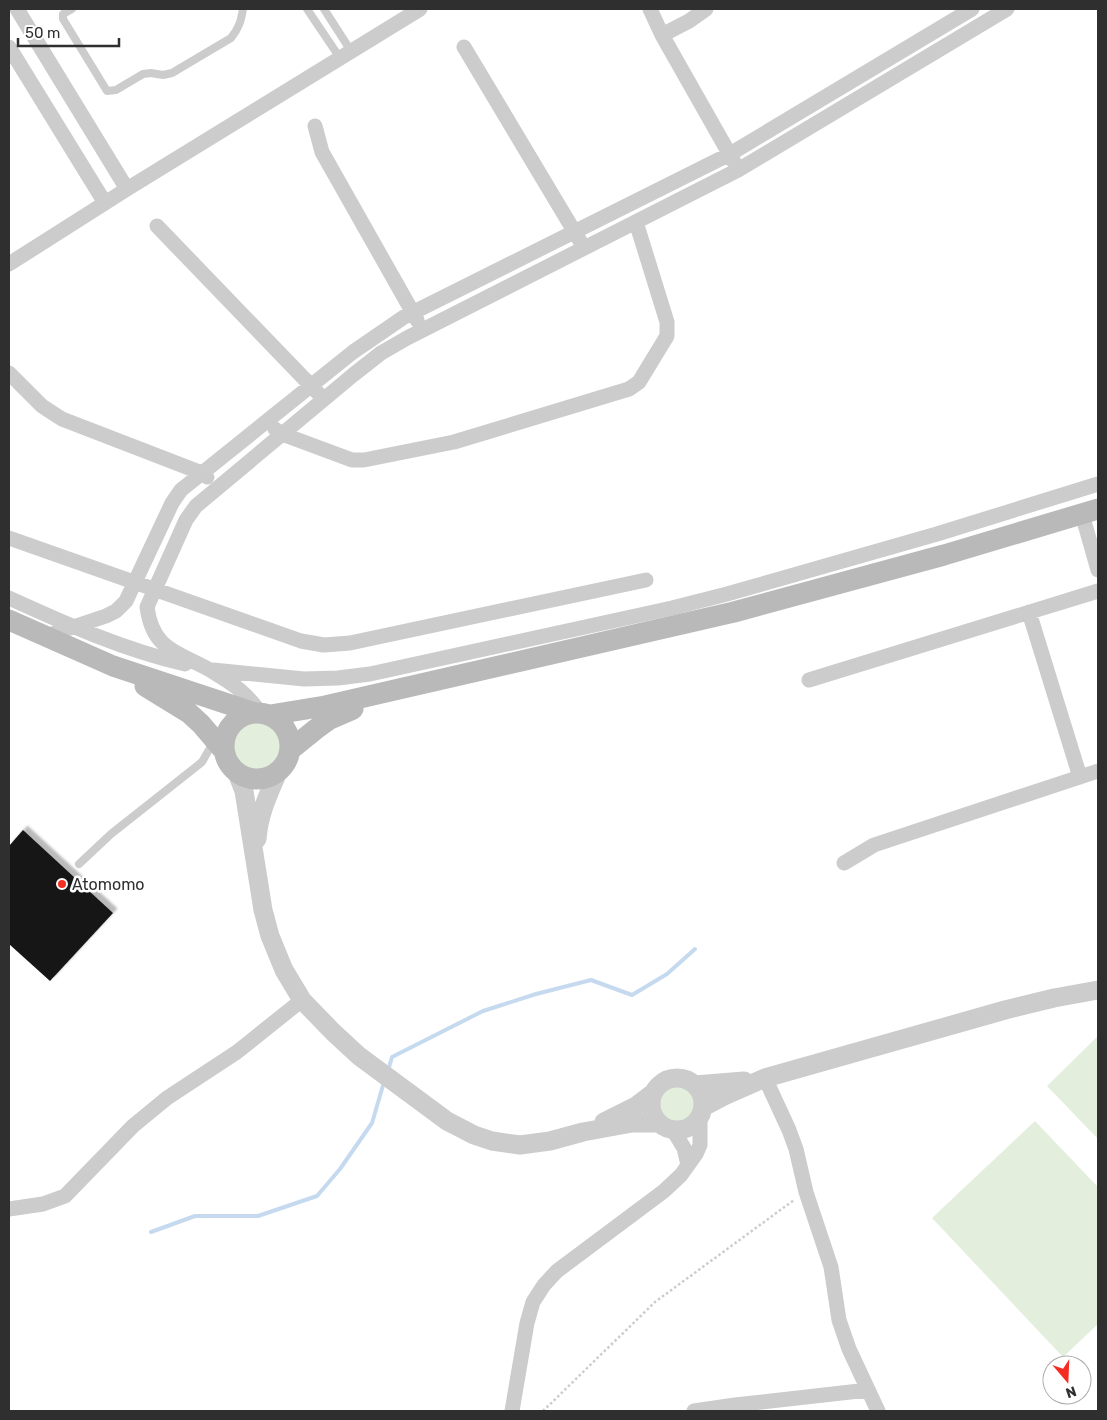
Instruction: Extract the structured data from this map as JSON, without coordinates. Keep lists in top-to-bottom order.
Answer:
{
  "places": ["Atomomo"],
  "scale_bar": "50 m",
  "north": "bottom"
}
